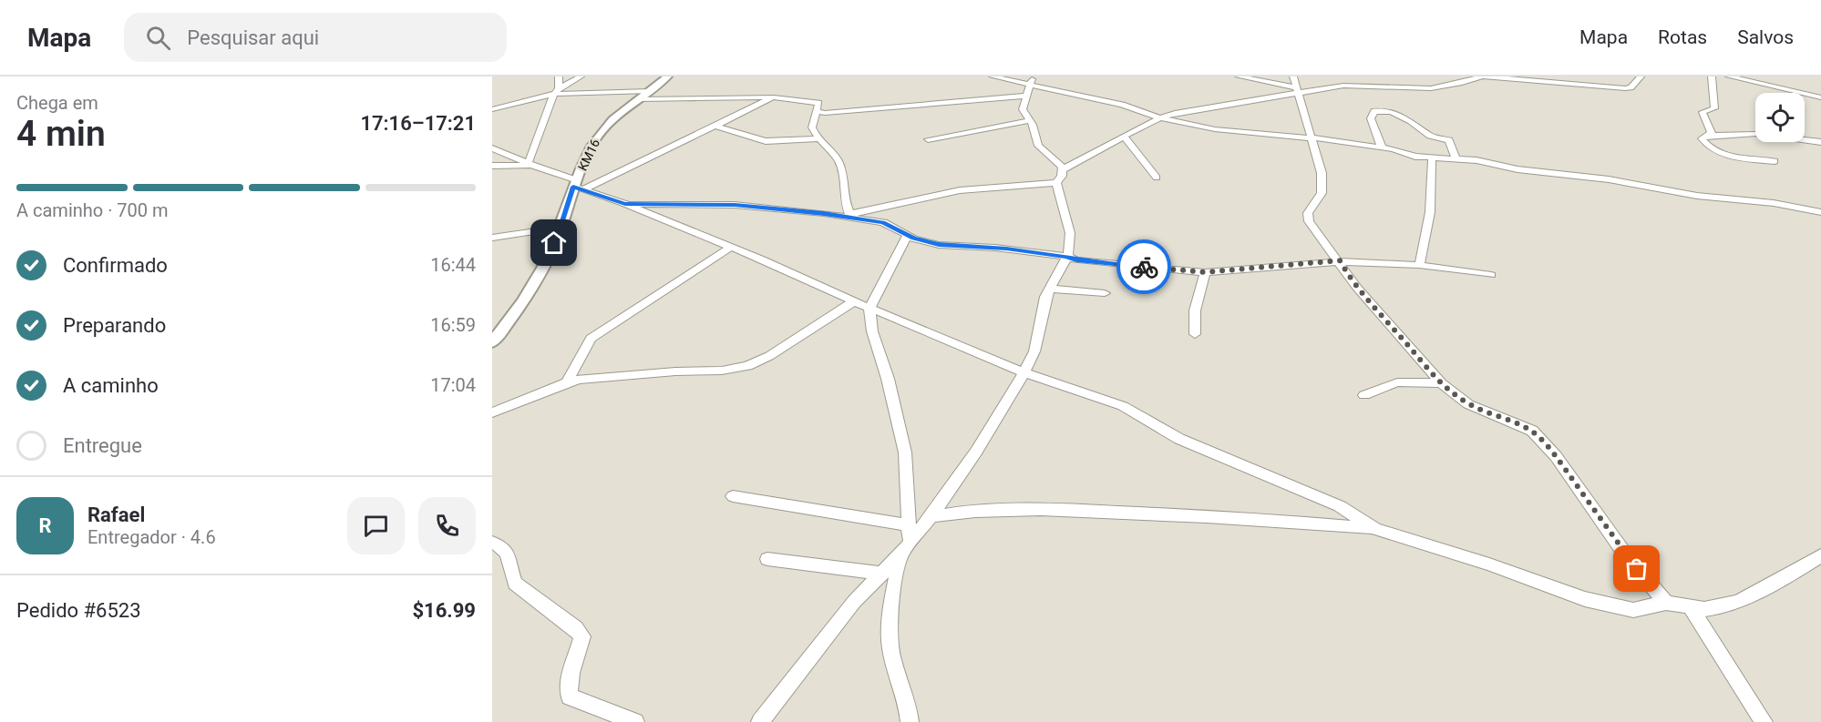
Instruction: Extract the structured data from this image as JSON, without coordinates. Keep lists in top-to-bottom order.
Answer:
{
  "streets": {
    "street": ["KM16"]
  },
  "page": {
    "header": "Mapa",
    "search": "Pesquisar aqui",
    "nav": ["Mapa", "Rotas", "Salvos"],
    "heading": ["4 min", "Chega em", "17:16–17:21"],
    "panel": [
      "Rafael",
      "Entregador · 4.6",
      "Pedido #6523",
      "$16.99"
    ],
    "bar": "A caminho · 700 m",
    "list": [
      ["Confirmado", "16:44"],
      ["Preparando", "16:59"],
      ["A caminho", "17:04"],
      "Entregue"
    ],
    "round": "R"
  }
}
